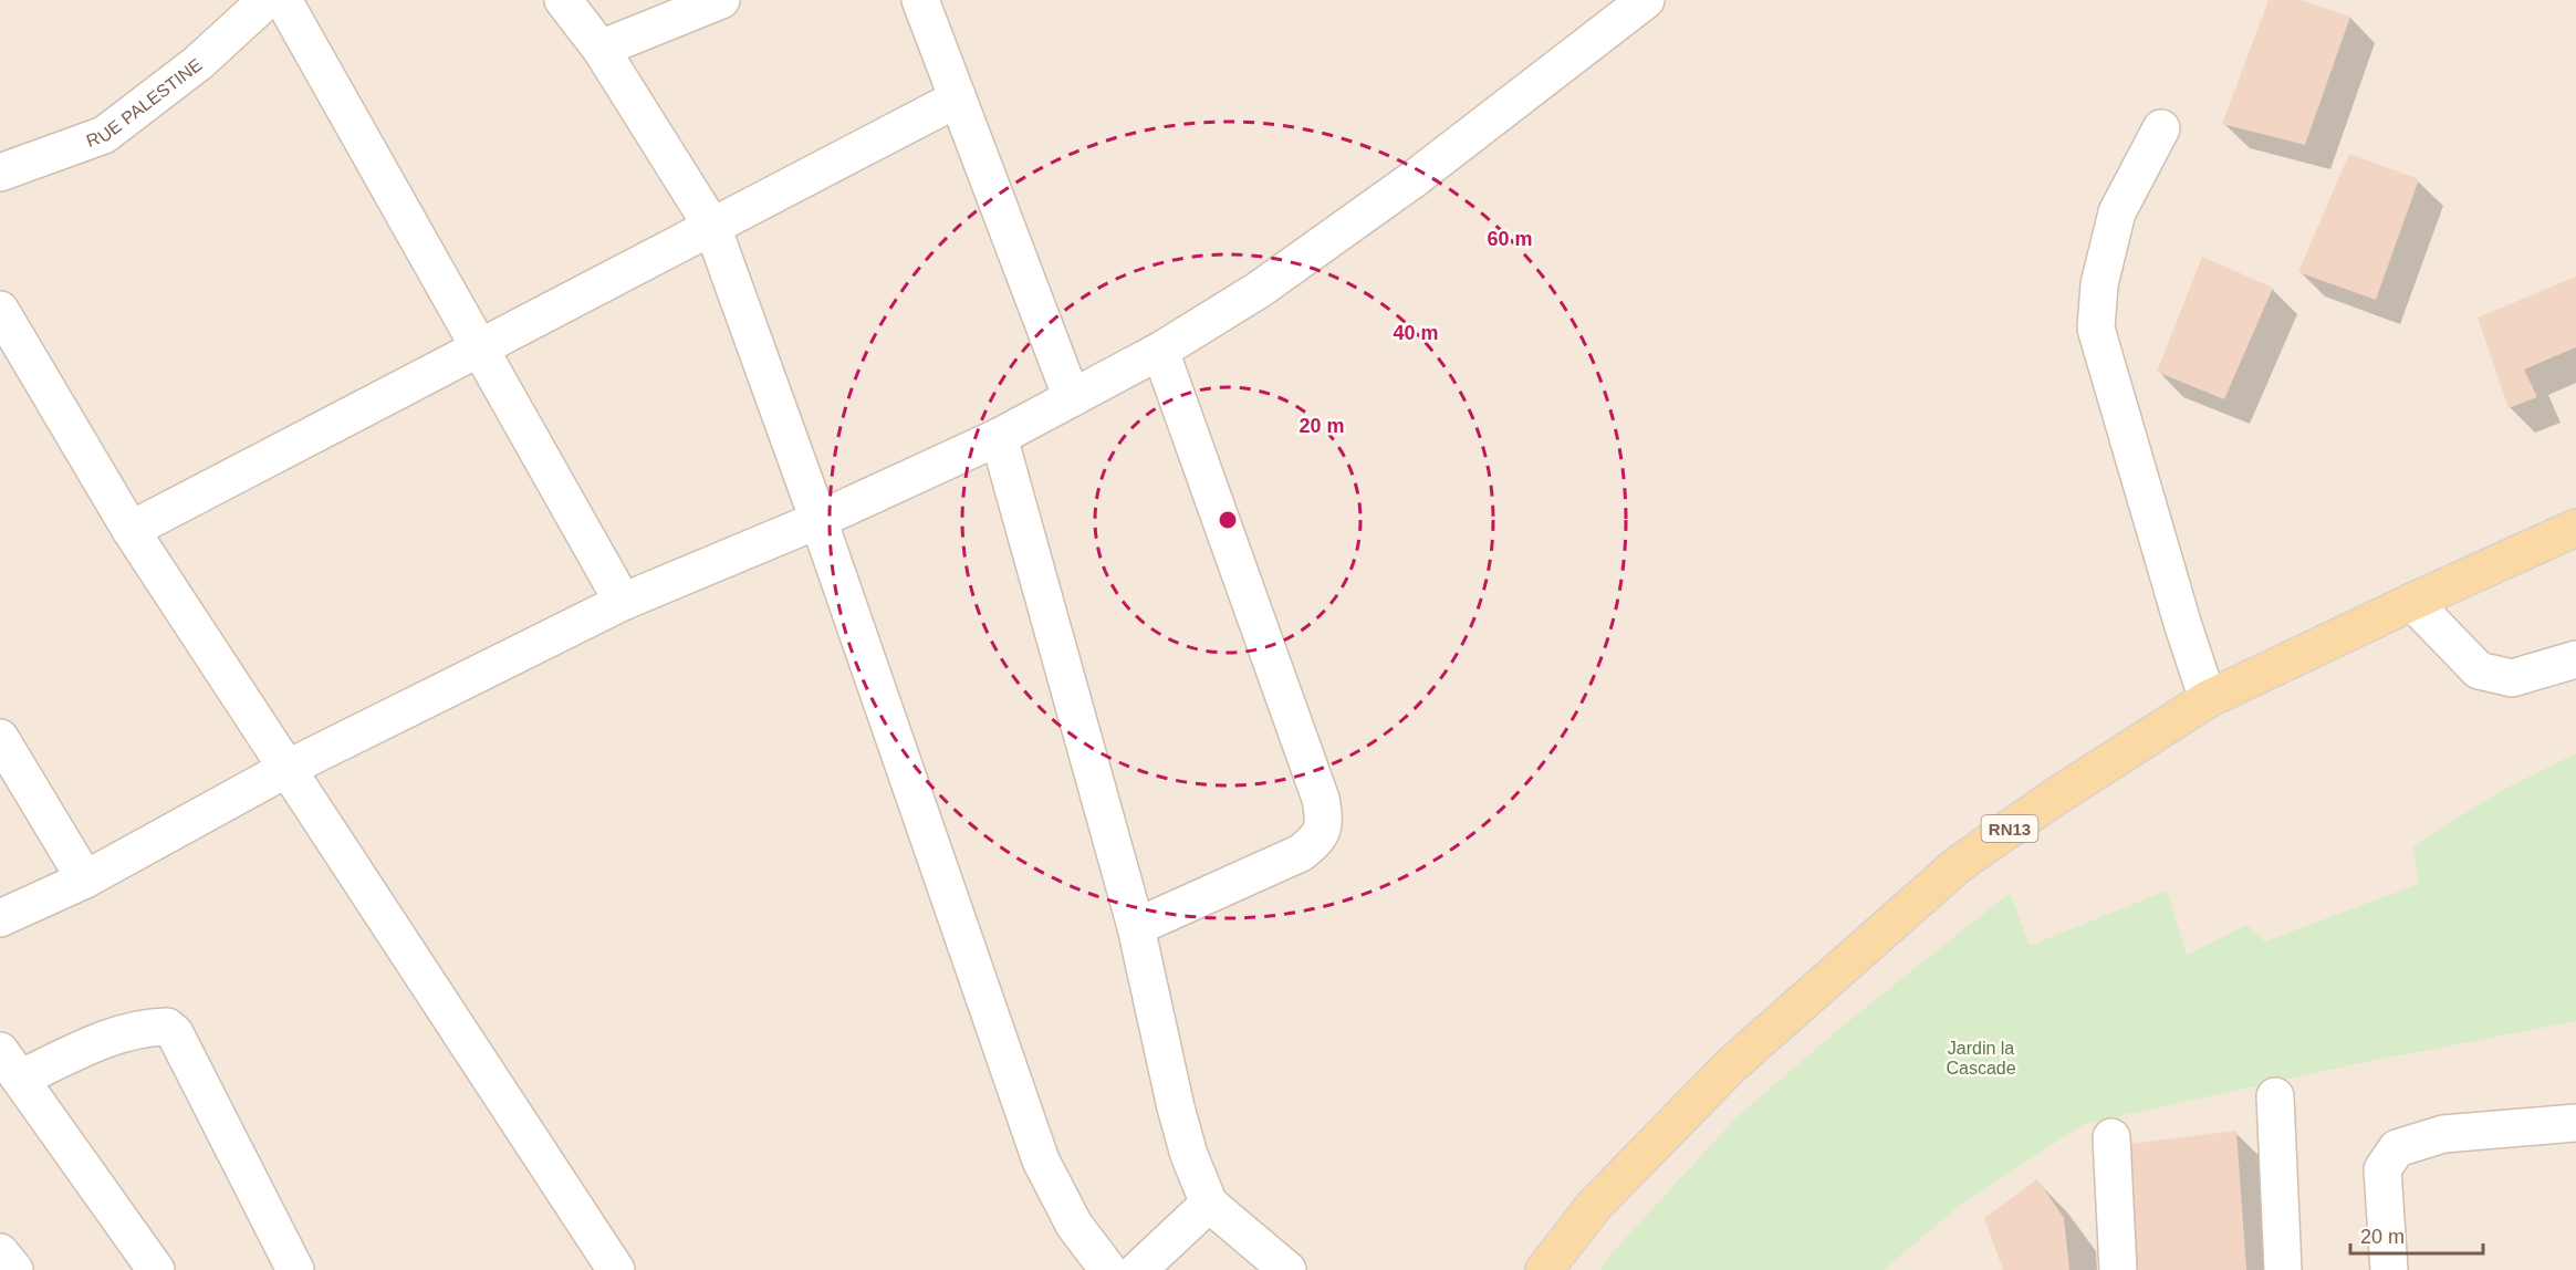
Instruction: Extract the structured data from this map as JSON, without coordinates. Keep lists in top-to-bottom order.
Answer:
{
  "streets": {
    "main road": ["RN13"],
    "street": ["RUE PALESTINE"]
  },
  "parks": ["Jardin la Cascade"],
  "scale_bar": "20 m",
  "rings": ["60 m", "40 m", "20 m"]
}
